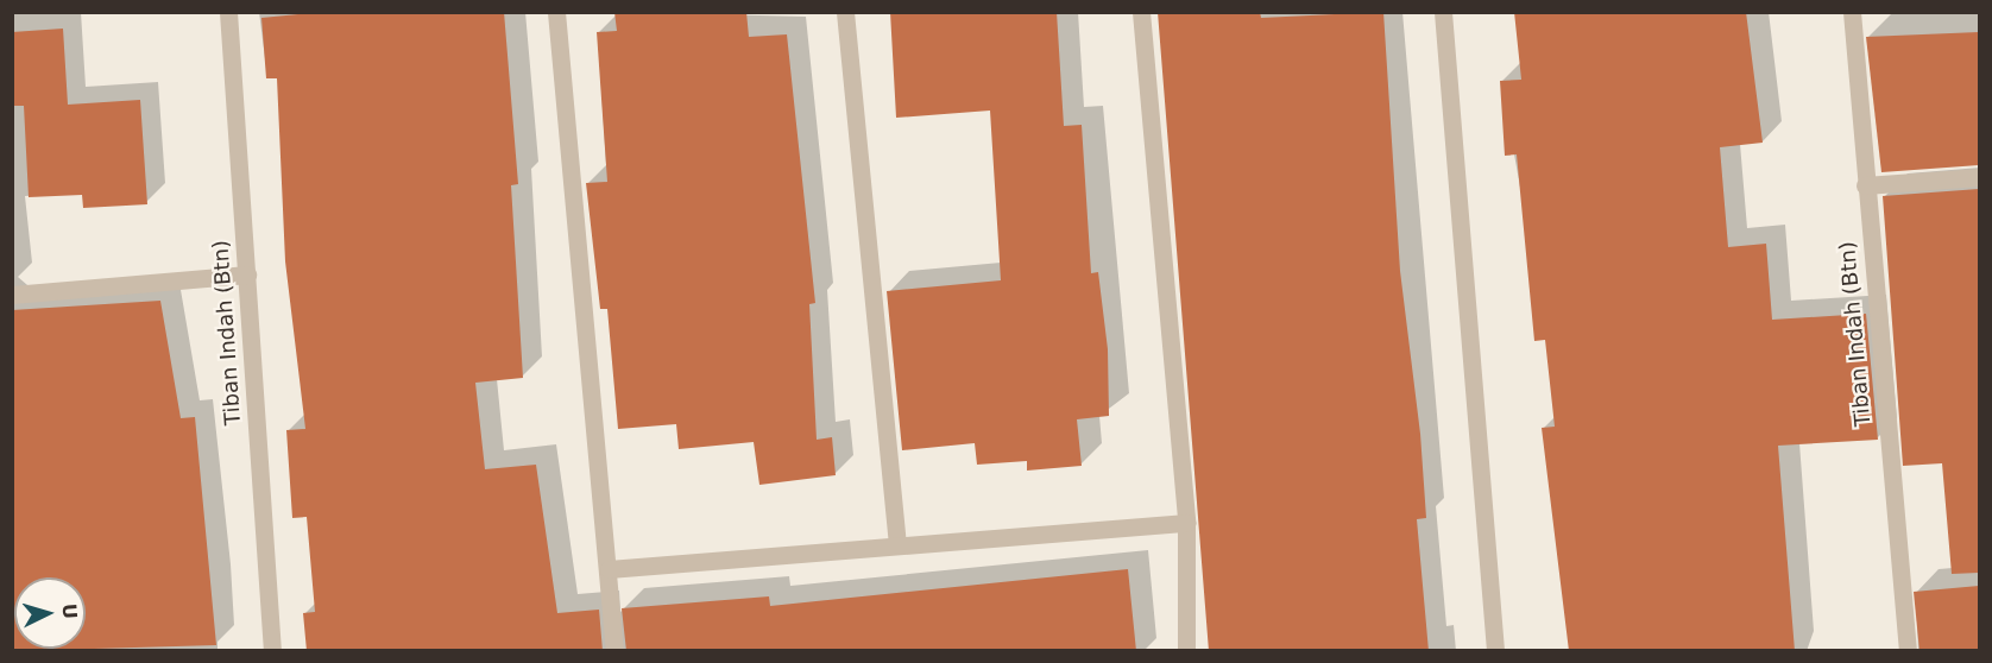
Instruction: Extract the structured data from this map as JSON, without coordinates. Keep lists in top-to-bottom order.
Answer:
{
  "streets": {
    "street": ["Tiban Indah (Btn)"]
  },
  "north": "right"
}
